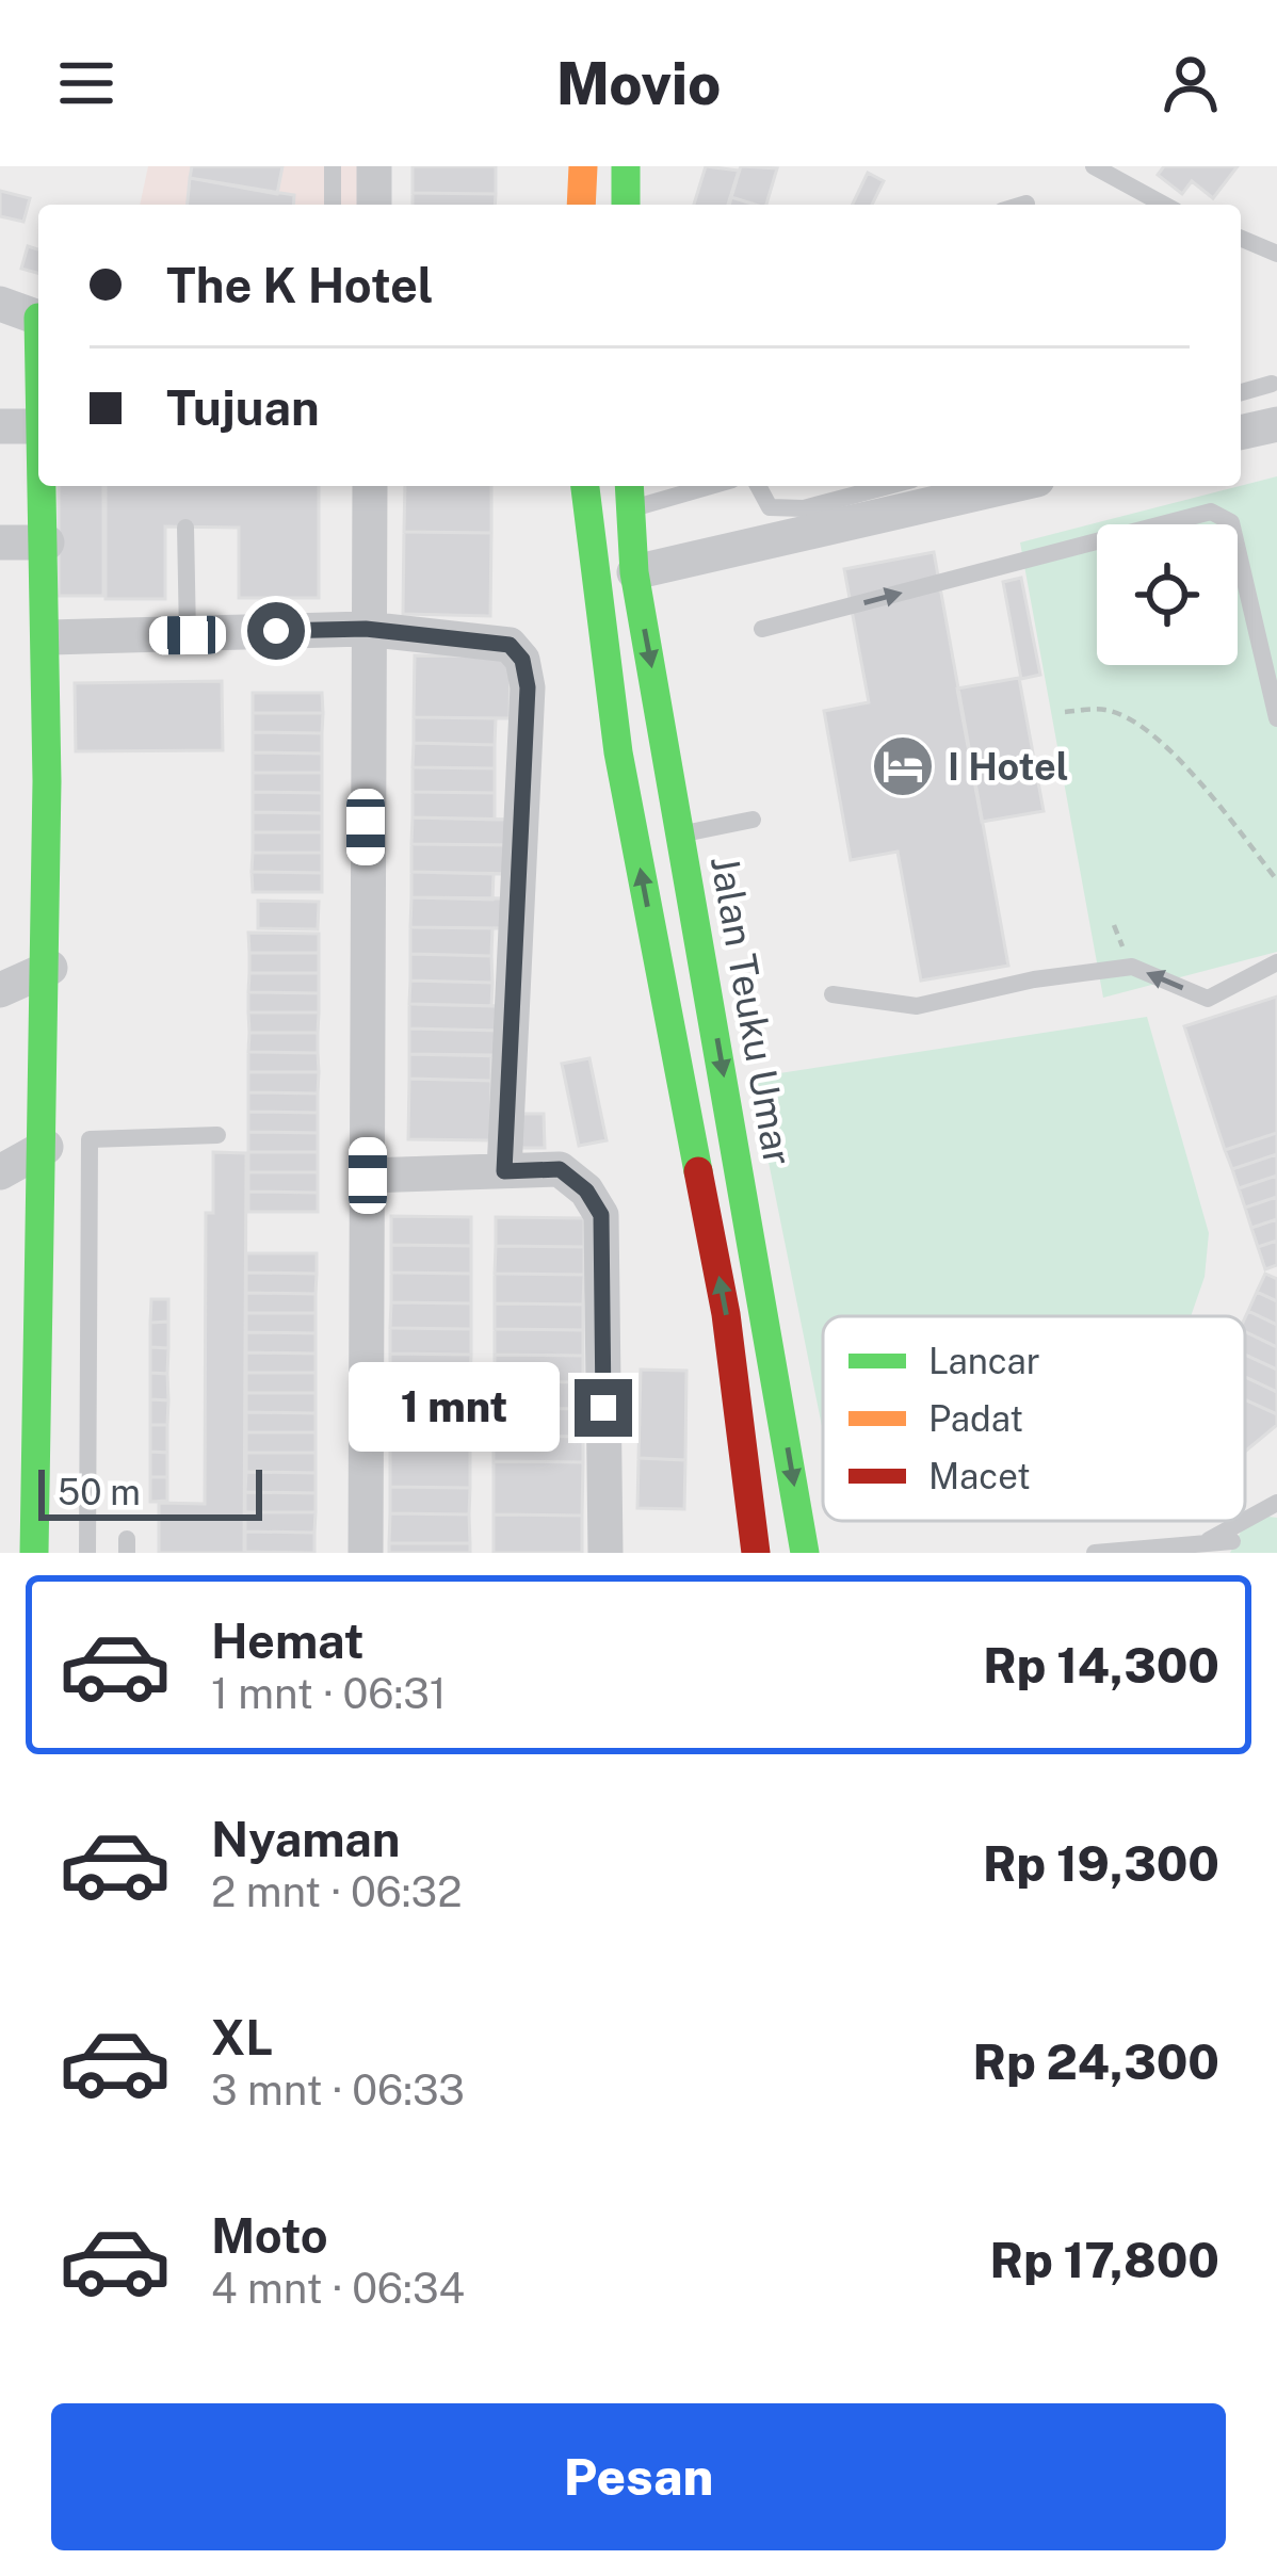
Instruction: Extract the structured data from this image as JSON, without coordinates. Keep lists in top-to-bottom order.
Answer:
{
  "streets": {
    "main road": ["Jalan Teuku Umar"]
  },
  "places": {
    "hotel": ["I Hotel"]
  },
  "legend": ["Lancar", "Padat", "Macet"],
  "scale_bar": "50 m",
  "page": {
    "header": "Movio",
    "banner": ["The K Hotel", "Tujuan"],
    "bubble": "1 mnt",
    "scale": "50 m",
    "list": [
      {
        "name": "Hemat",
        "note": "1 mnt · 06:31",
        "value": "Rp 14,300"
      },
      {
        "name": "Nyaman",
        "note": "2 mnt · 06:32",
        "value": "Rp 19,300"
      },
      {
        "name": "XL",
        "note": "3 mnt · 06:33",
        "value": "Rp 24,300"
      },
      {
        "name": "Moto",
        "note": "4 mnt · 06:34",
        "value": "Rp 17,800"
      }
    ],
    "buttons": "Pesan"
  }
}
